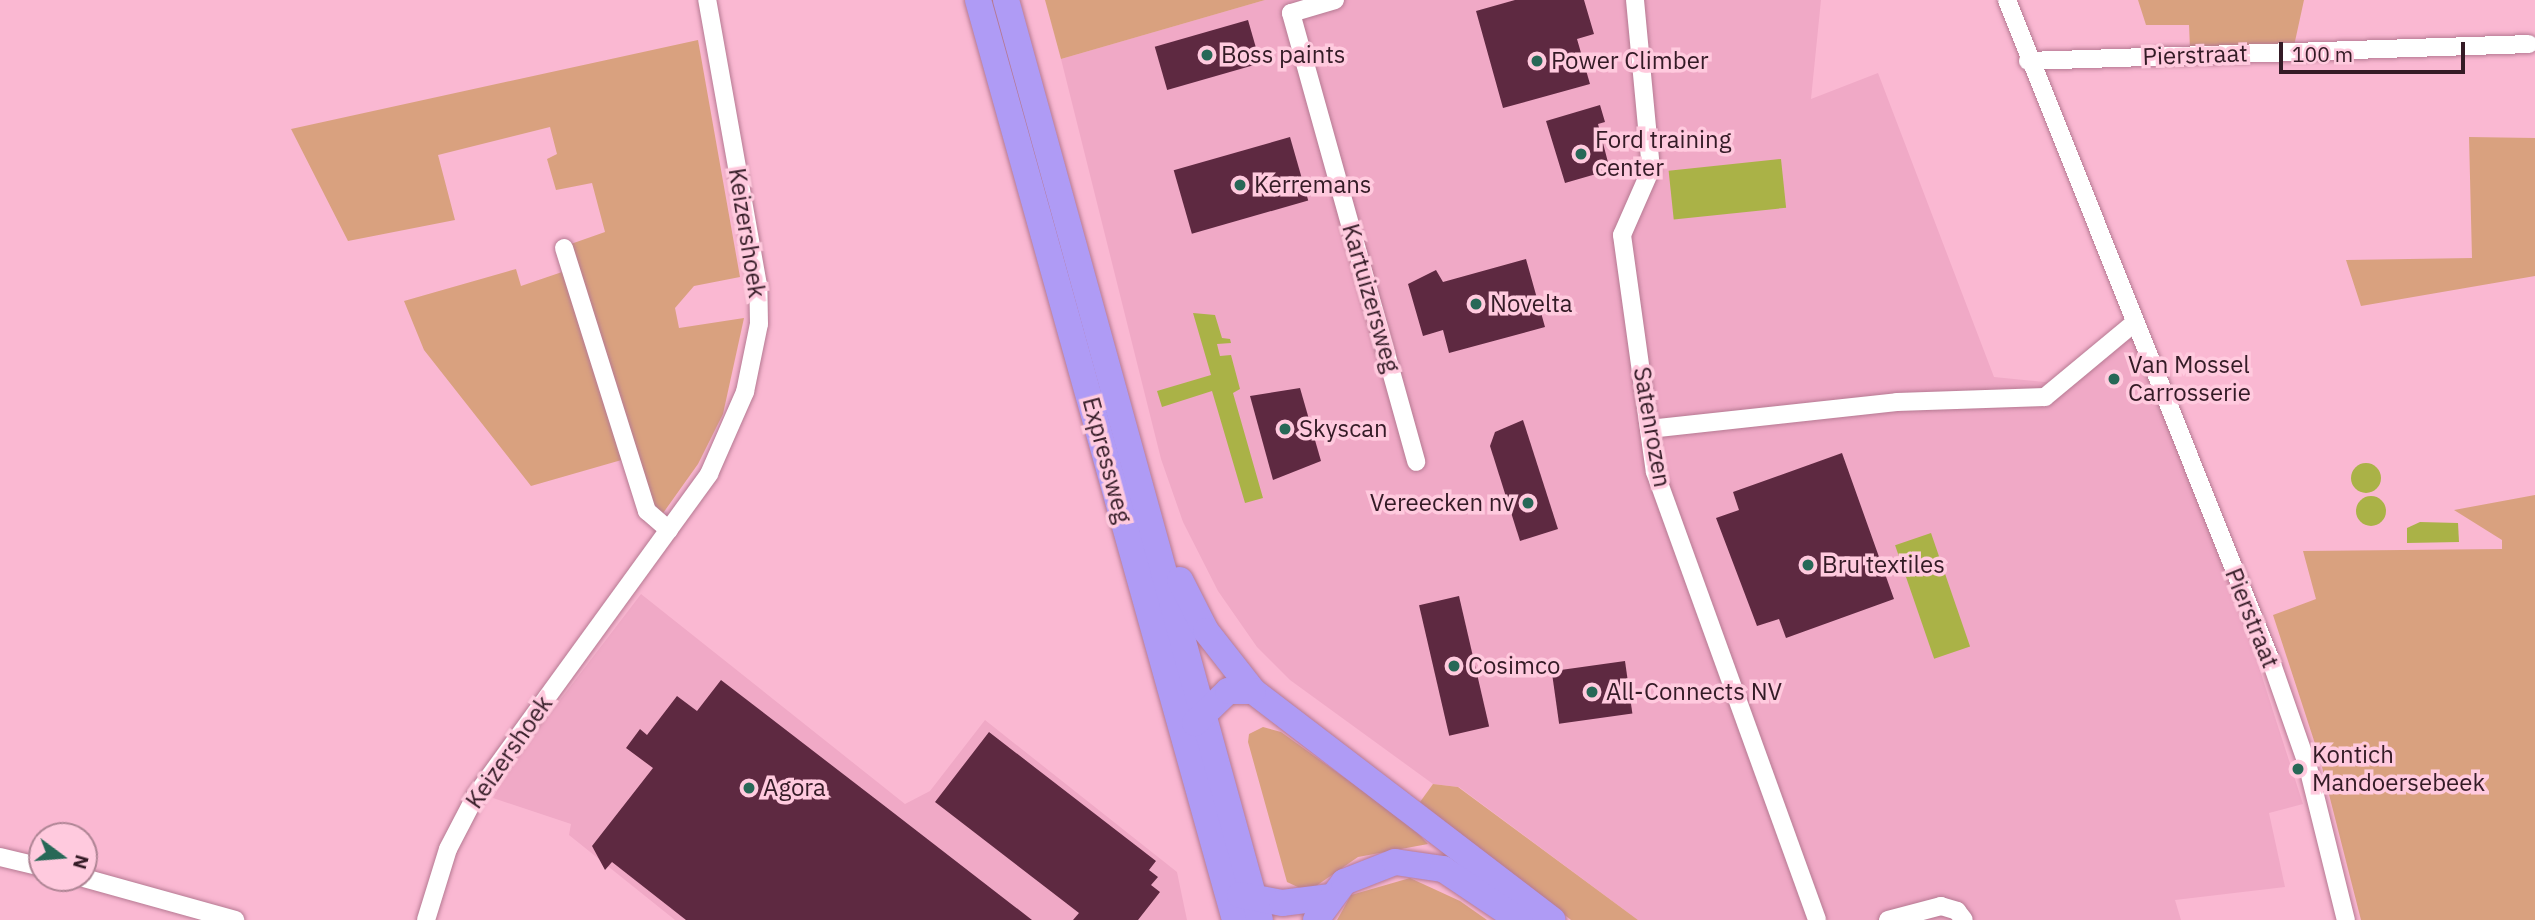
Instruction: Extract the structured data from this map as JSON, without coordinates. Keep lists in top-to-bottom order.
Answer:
{
  "streets": {
    "highway": ["Expressweg"],
    "street": [
      "Pierstraat",
      "Keizershoek",
      "Kartuizersweg",
      "Satenrozen"
    ]
  },
  "places": [
    "Boss paints",
    "Power Climber",
    "Ford training center",
    "Kerremans",
    "Novelta",
    "Van Mossel Carrosserie",
    "Skyscan",
    "Vereecken nv",
    "Bru textiles",
    "Cosimco",
    "All-Connects NV",
    "Kontich Mandoersebeek",
    "Agora"
  ],
  "scale_bar": "100 m",
  "north": "right"
}
